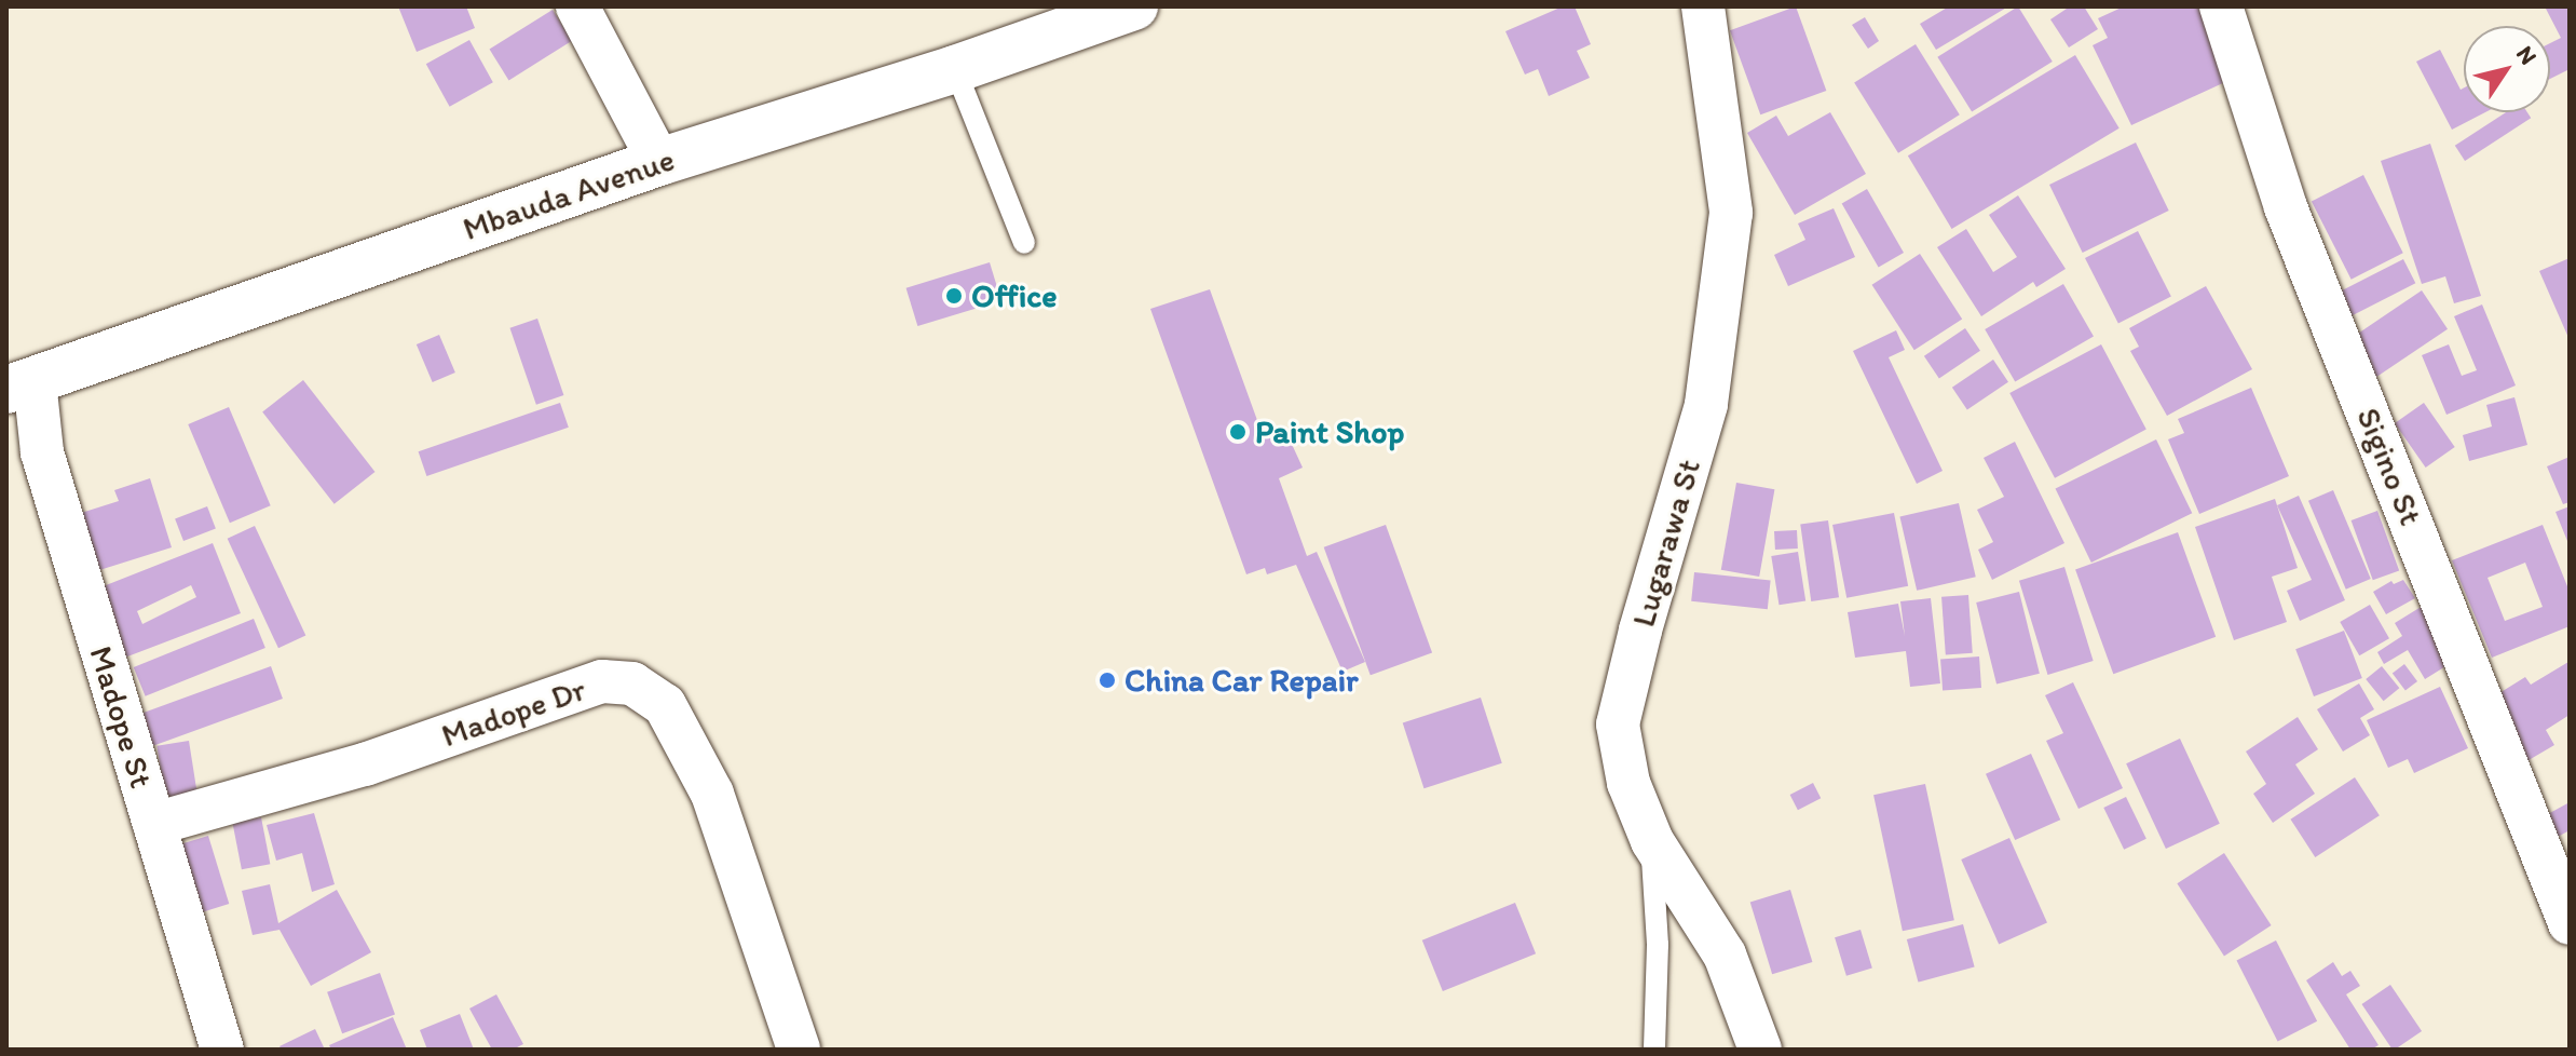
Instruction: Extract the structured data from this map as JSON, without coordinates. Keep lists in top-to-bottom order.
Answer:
{
  "streets": {
    "street": [
      "Mbauda Avenue",
      "Sigino St",
      "Lugarawa St",
      "Madope Dr",
      "Madope St"
    ]
  },
  "crossings": [
    ["Mbauda Avenue", "Madope St"],
    ["Madope Dr", "Madope St"]
  ],
  "places": ["Office", "Paint Shop", "China Car Repair"],
  "north": "top right"
}
